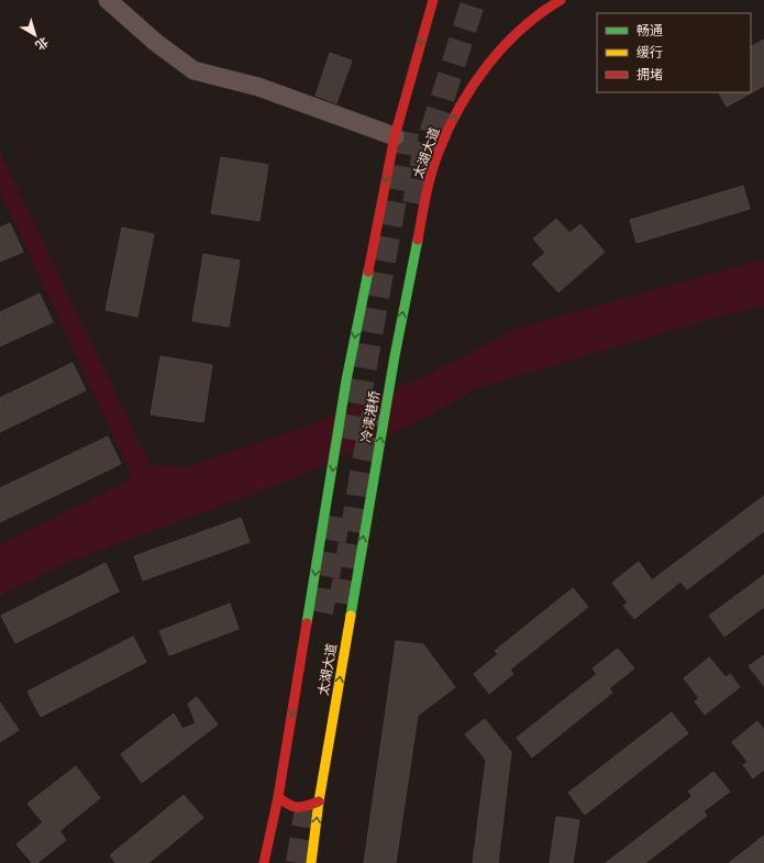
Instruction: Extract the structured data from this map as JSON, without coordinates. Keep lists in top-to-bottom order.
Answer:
{
  "streets": {
    "main road": ["太湖大道", "冷渎港桥"]
  },
  "crossings": [
    ["太湖大道", "冷渎港桥"]
  ],
  "one_way": ["冷渎港桥"],
  "legend": ["畅通", "缓行", "拥堵"],
  "north": "bottom right"
}
